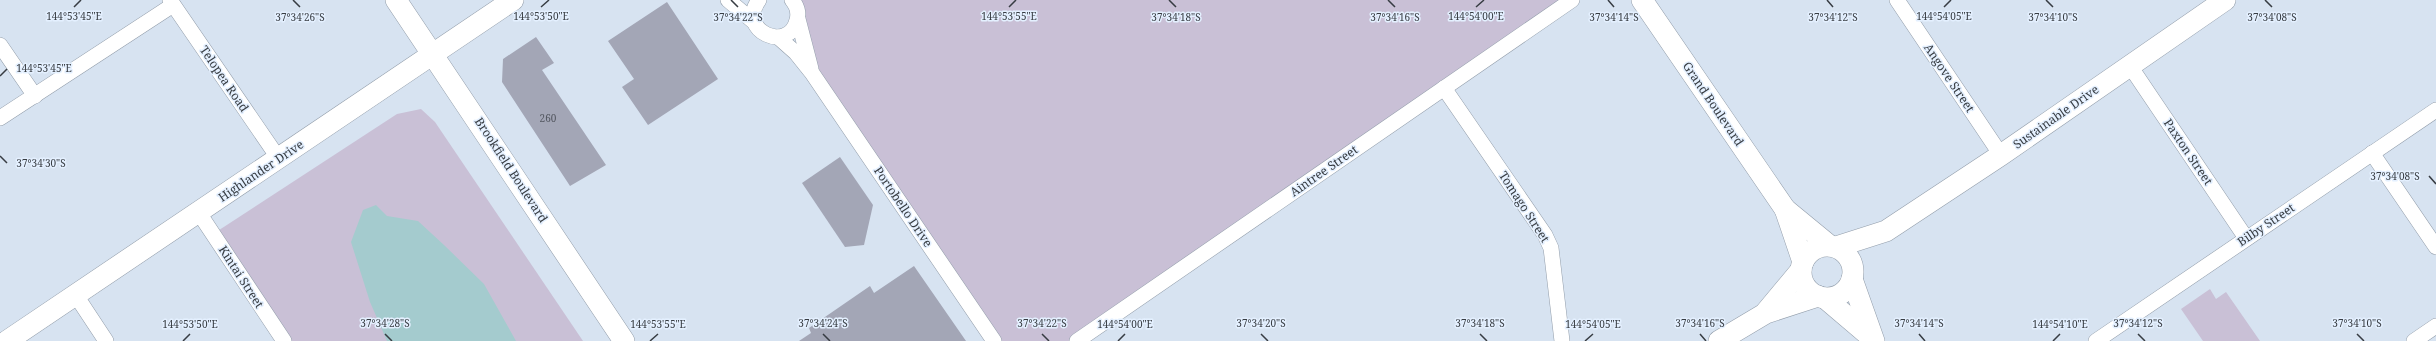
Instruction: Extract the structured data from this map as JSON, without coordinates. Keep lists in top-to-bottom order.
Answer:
{
  "streets": {
    "street": [
      "Angove Street",
      "Telopea Road",
      "Grand Boulevard",
      "Sustainable Drive",
      "Paxton Street",
      "Brookfield Boulevard",
      "Highlander Drive",
      "Aintree Street",
      "Portobello Drive",
      "Tomago Street",
      "Bilby Street",
      "Kintai Street"
    ]
  },
  "crossings": [
    ["Angove Street", "Sustainable Drive"],
    ["Telopea Road", "Highlander Drive"],
    ["Grand Boulevard", "Sustainable Drive"],
    ["Sustainable Drive", "Paxton Street"],
    ["Paxton Street", "Bilby Street"],
    ["Brookfield Boulevard", "Highlander Drive"],
    ["Highlander Drive", "Kintai Street"],
    ["Aintree Street", "Tomago Street"]
  ],
  "house_numbers": ["260"],
  "coordinates": [
    "144°53'45\"E",
    "144°53'50\"E",
    "144°53'55\"E",
    "144°54'00\"E",
    "144°54'05\"E",
    "37°34'26\"S",
    "37°34'18\"S",
    "37°34'14\"S",
    "37°34'12\"S",
    "37°34'10\"S",
    "37°34'22\"S",
    "37°34'16\"S",
    "37°34'08\"S",
    "37°34'30\"S",
    "37°34'28\"S",
    "37°34'24\"S",
    "37°34'20\"S",
    "144°54'10\"E"
  ]
}
